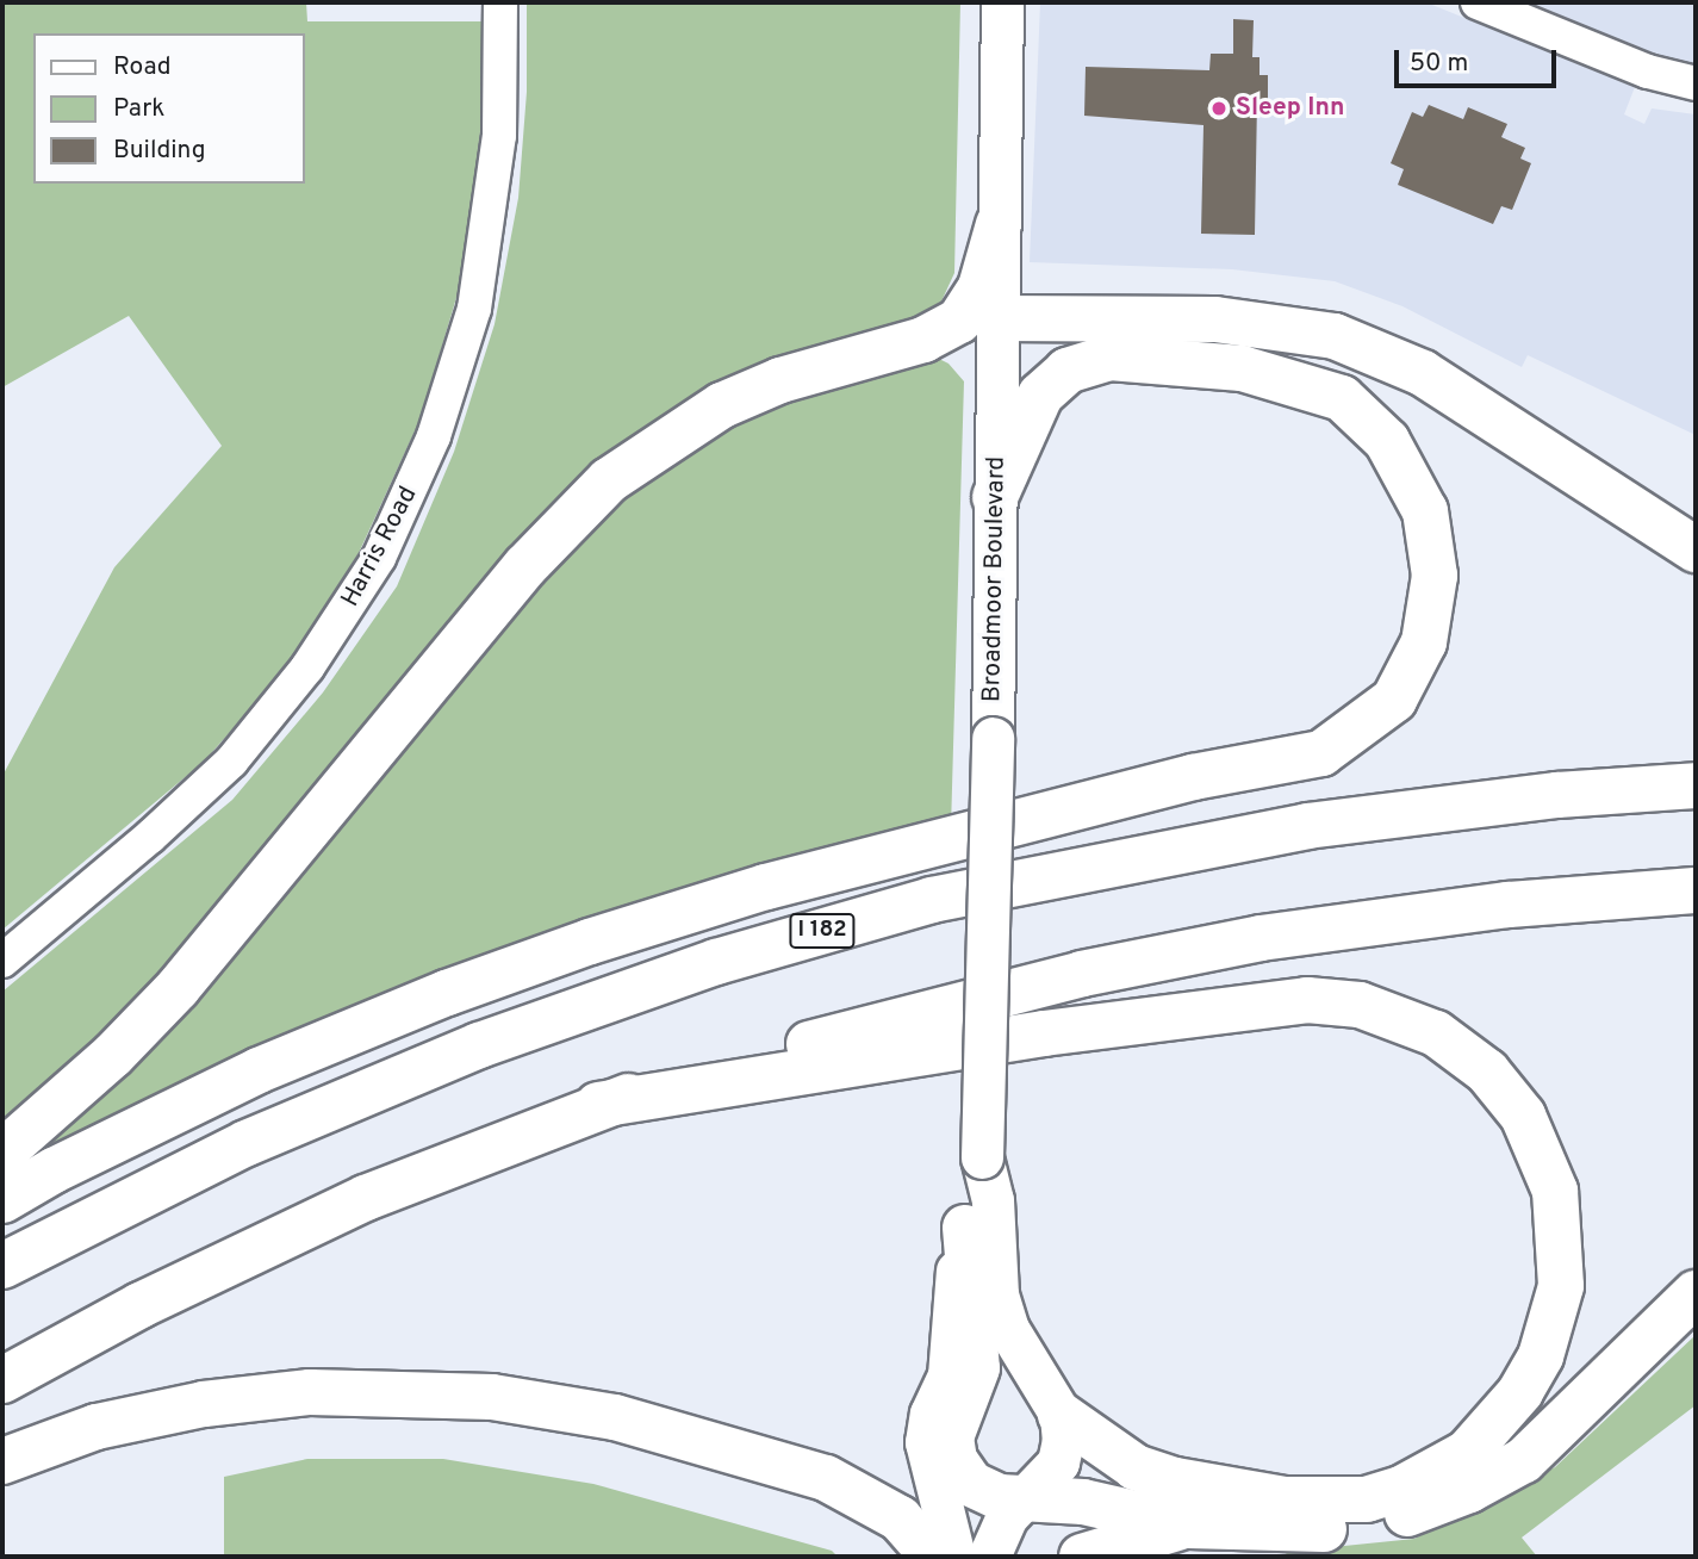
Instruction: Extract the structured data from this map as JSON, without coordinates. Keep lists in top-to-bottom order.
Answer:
{
  "streets": {
    "highway": ["I 182"],
    "main road": ["Broadmoor Boulevard"],
    "street": ["Harris Road"]
  },
  "places": ["Sleep Inn"],
  "legend": ["Road", "Park", "Building"],
  "scale_bar": "50 m"
}
